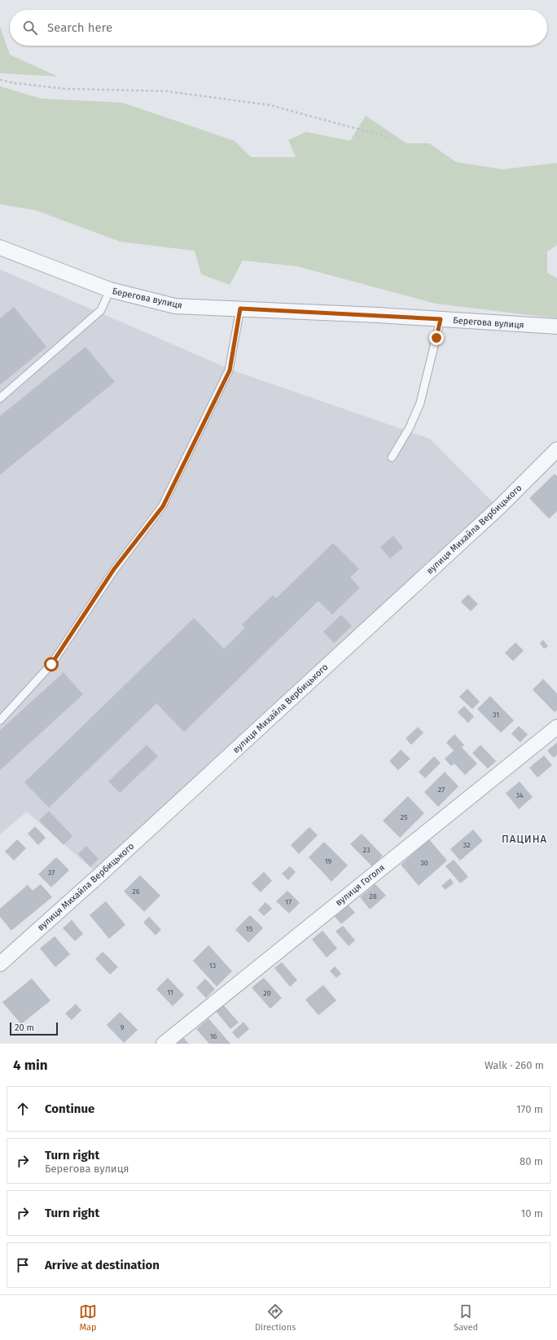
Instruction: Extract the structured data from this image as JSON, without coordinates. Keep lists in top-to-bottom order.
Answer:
{
  "streets": {
    "street": ["Берегова вулиця", "вулиця Михайла Вербицького", "вулиця Гоголя"]
  },
  "districts": ["ПАЦИНА"],
  "house_numbers": [
    "31",
    "27",
    "34",
    "25",
    "32",
    "23",
    "19",
    "30",
    "37",
    "26",
    "28",
    "17",
    "15",
    "13",
    "11",
    "20",
    "9",
    "16"
  ],
  "scale_bar": "20 m",
  "page": {
    "search": "Search here",
    "scale": "20 m",
    "heading": ["4 min", "Walk · 260 m"],
    "list": [
      ["Continue", "170 m"],
      ["Turn right", "Берегова вулиця", "80 m"],
      ["Turn right", "10 m"],
      "Arrive at destination"
    ],
    "nav": ["Map", "Directions", "Saved"]
  }
}
